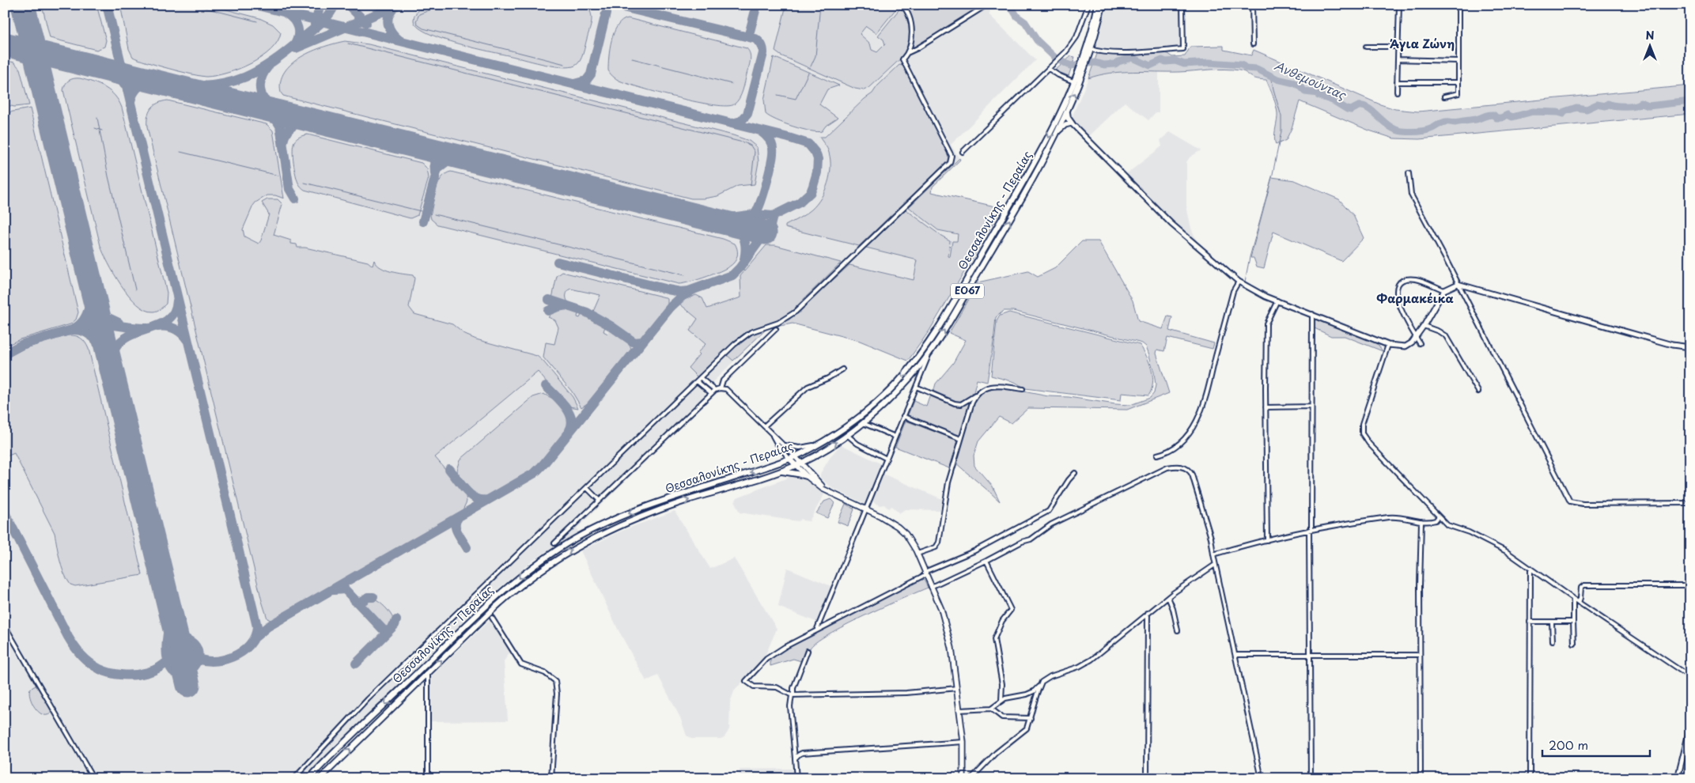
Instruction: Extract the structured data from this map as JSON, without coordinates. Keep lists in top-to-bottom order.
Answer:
{
  "streets": {
    "main road": ["Θεσσαλονίκης - Περαίας", "ΕΟ67"]
  },
  "districts": ["Άγια Ζώνη", "Φαρμακέικα"],
  "water": ["Ανθεμούντας"],
  "scale_bar": "200 m",
  "north": "top"
}
